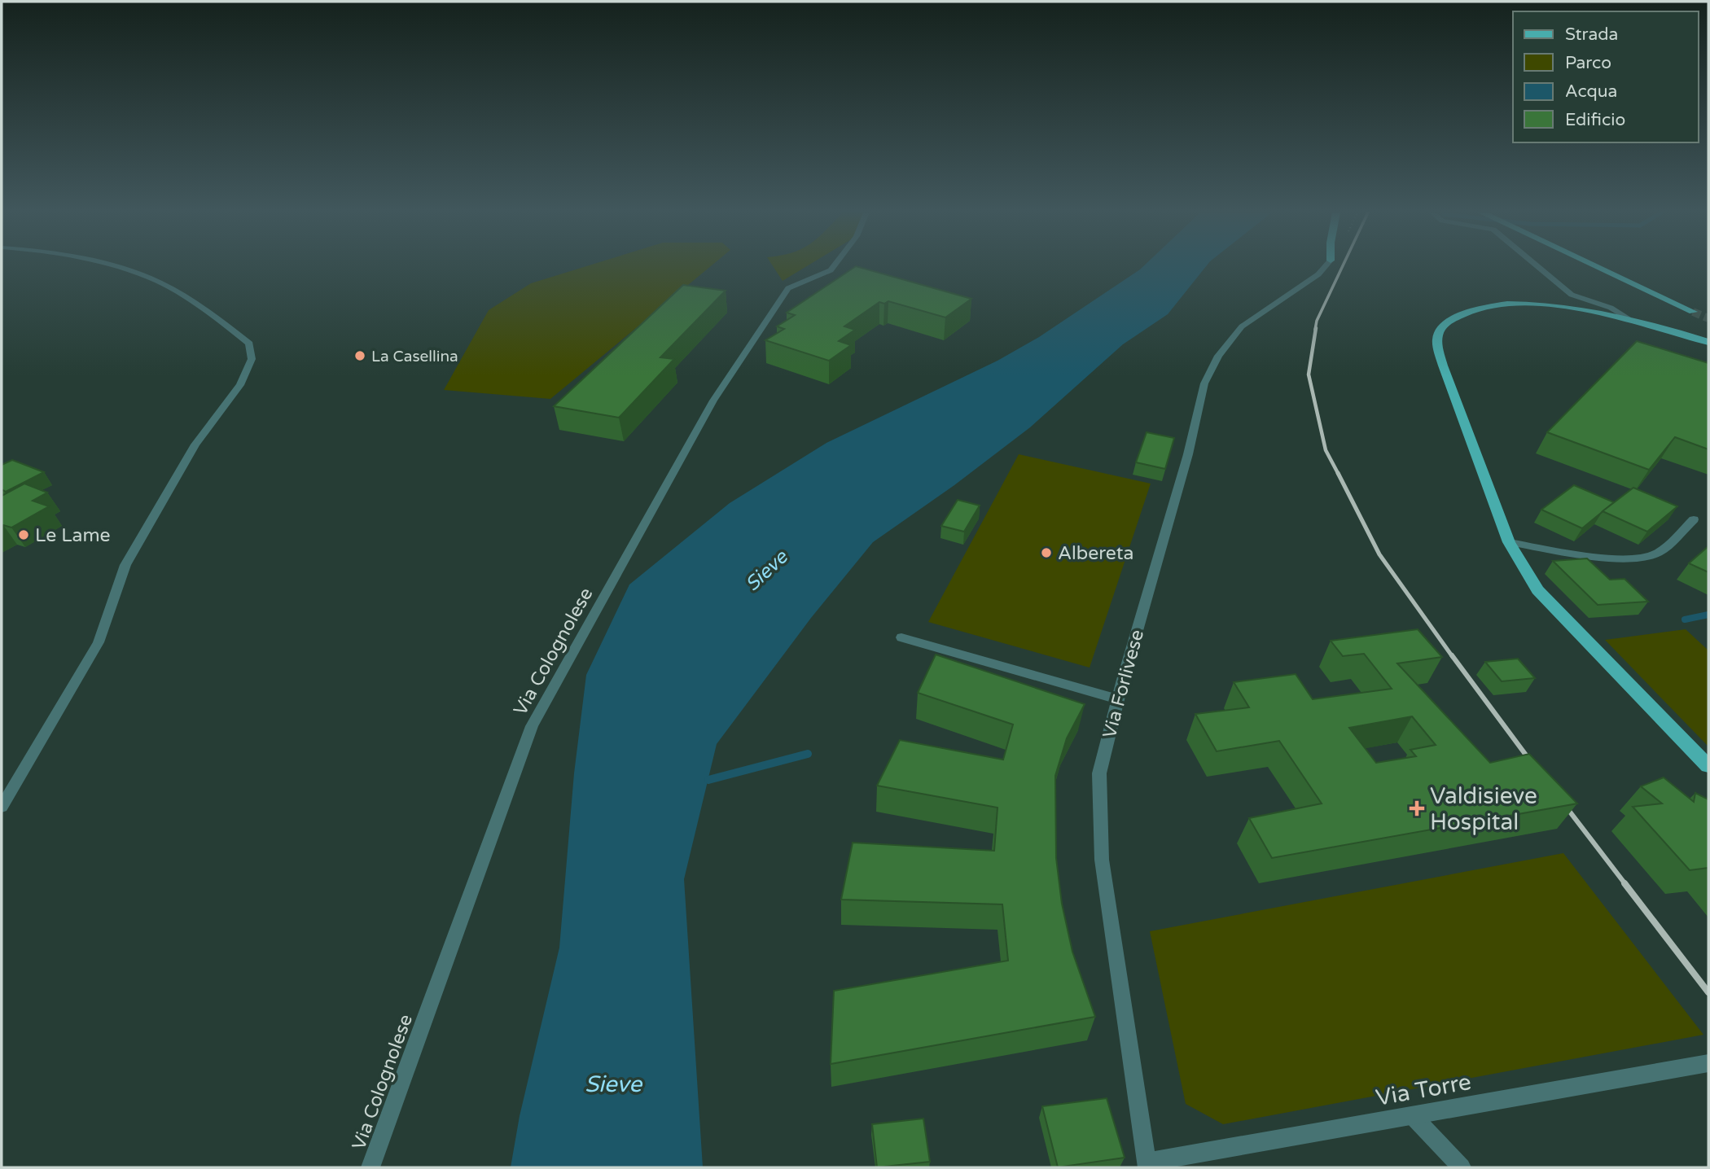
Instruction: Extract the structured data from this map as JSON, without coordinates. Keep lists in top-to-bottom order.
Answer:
{
  "streets": {
    "street": ["Via Colognolese", "Via Forlivese", "Via Torre"]
  },
  "crossings": [
    ["Via Forlivese", "Via Torre"]
  ],
  "water": ["Sieve"],
  "places": {
    "other": ["La Casellina", "Le Lame", "Albereta"],
    "health": ["Valdisieve Hospital"]
  },
  "legend": [
    "Strada",
    "Parco",
    "Acqua",
    "Edificio"
  ]
}
